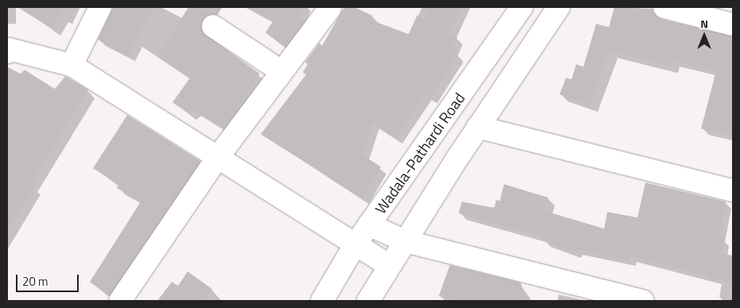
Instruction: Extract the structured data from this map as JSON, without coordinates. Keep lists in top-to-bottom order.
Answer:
{
  "streets": {
    "street": ["Wadala-Pathardi Road"]
  },
  "scale_bar": "20 m",
  "north": "top"
}
